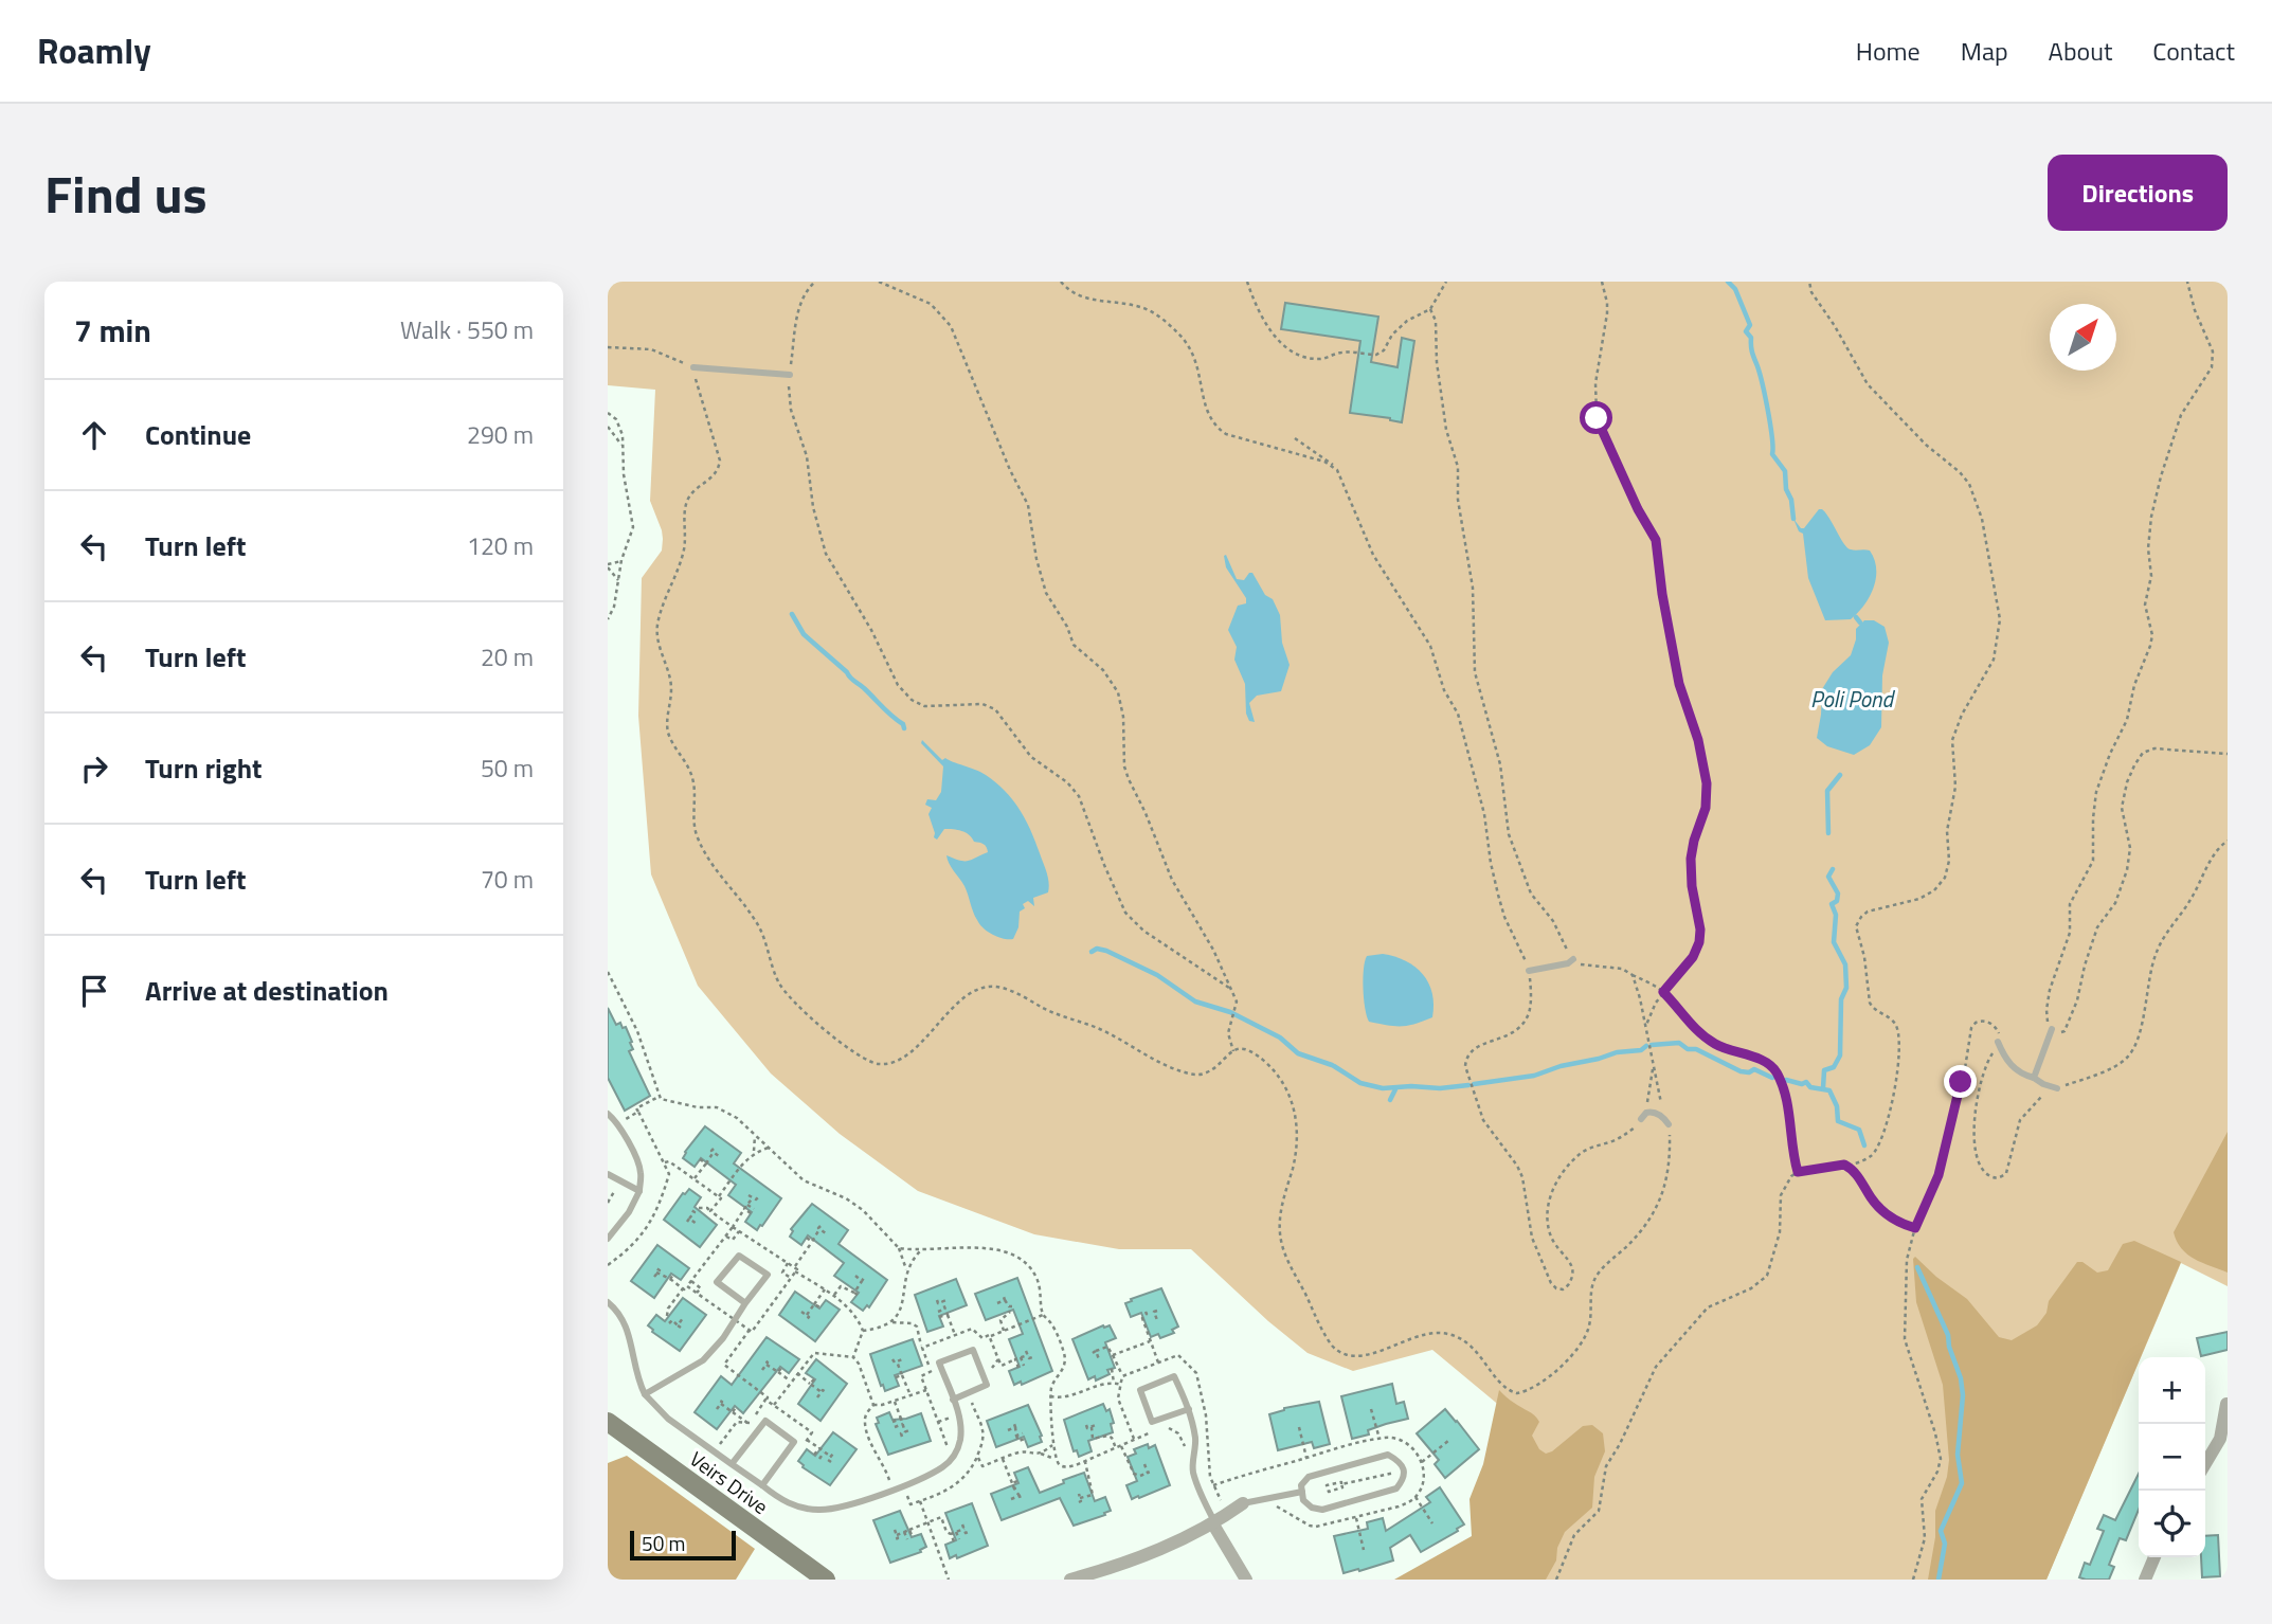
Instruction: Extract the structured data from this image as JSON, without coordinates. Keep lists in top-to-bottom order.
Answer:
{
  "streets": {
    "street": ["Veirs Drive"]
  },
  "water": ["Poli Pond"],
  "scale_bar": "50 m",
  "north": "top right",
  "page": {
    "header": "Roamly",
    "nav": [
      "Home",
      "Map",
      "About",
      "Contact"
    ],
    "title": "Find us",
    "buttons": "Directions",
    "heading": ["7 min", "Walk · 550 m"],
    "list": [
      ["Continue", "290 m"],
      ["Turn left", "120 m"],
      ["Turn left", "20 m"],
      ["Turn right", "50 m"],
      ["Turn left", "70 m"],
      "Arrive at destination"
    ],
    "map_buttons": ["+", "−"],
    "scale": "50 m"
  }
}
